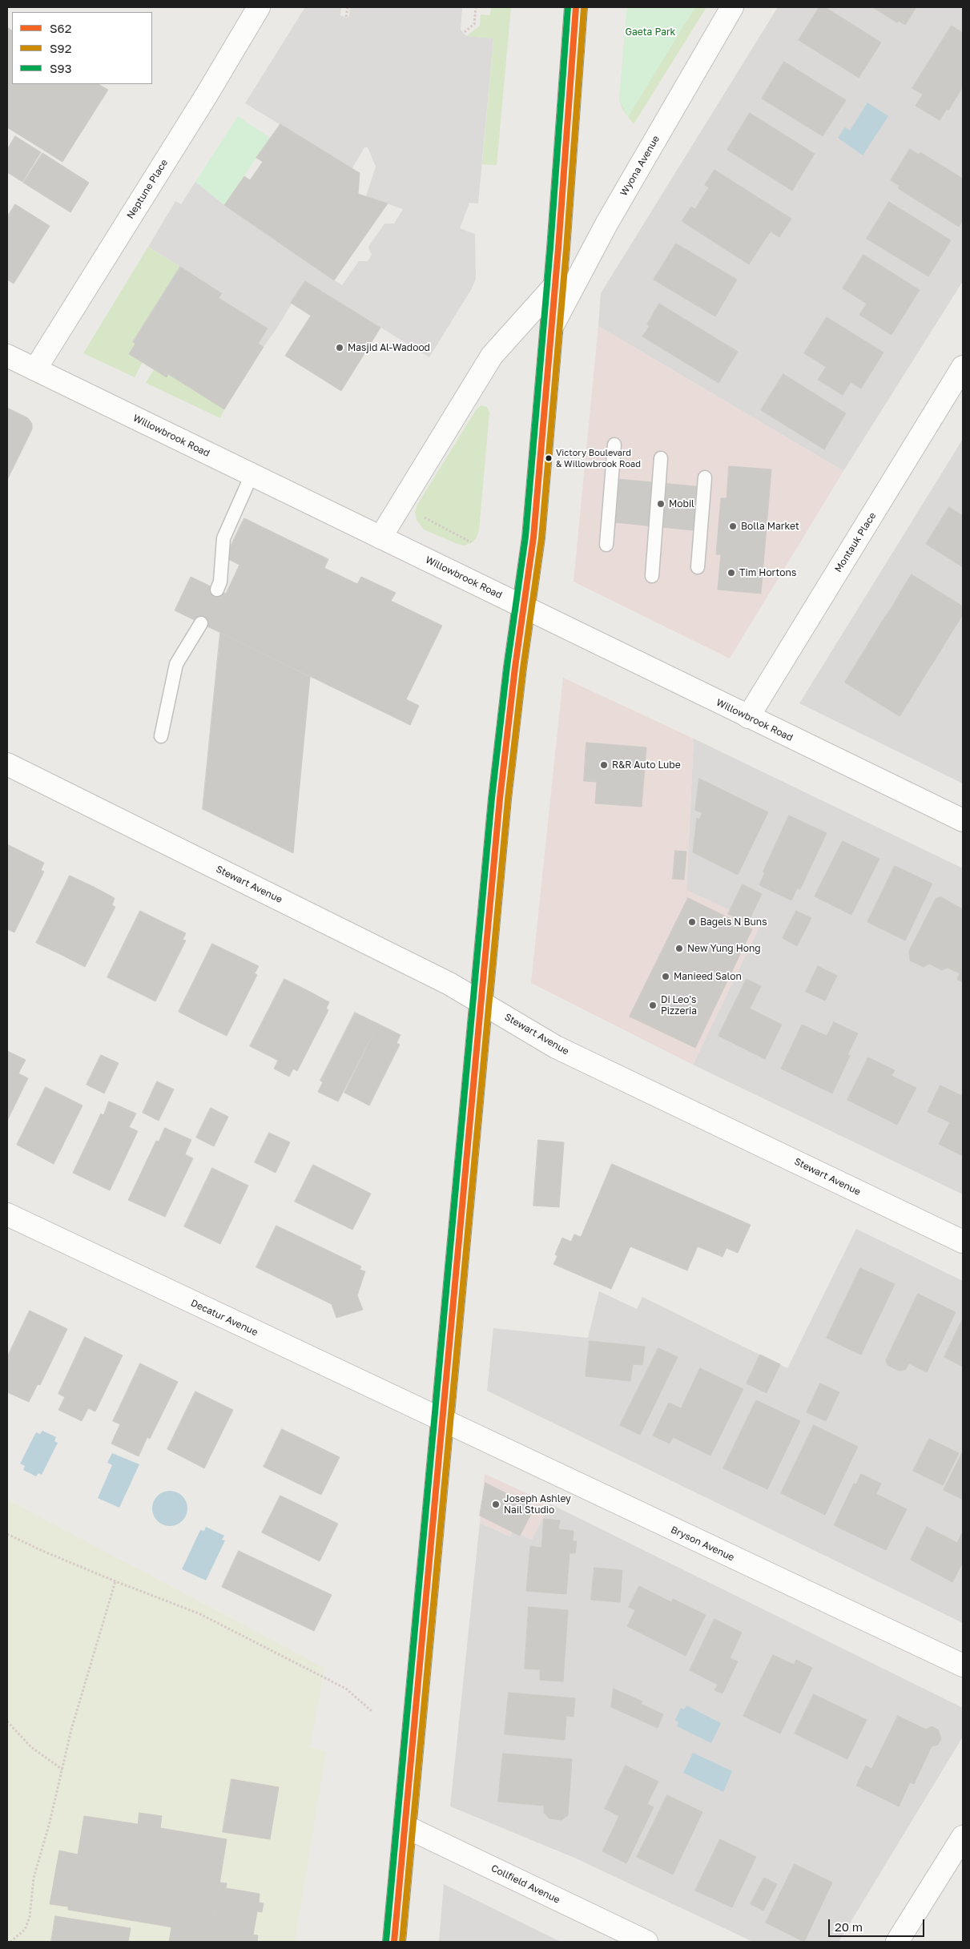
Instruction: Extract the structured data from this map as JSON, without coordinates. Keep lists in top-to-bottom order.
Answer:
{
  "streets": {
    "street": [
      "Wyona Avenue",
      "Neptune Place",
      "Willowbrook Road",
      "Montauk Place",
      "Stewart Avenue",
      "Decatur Avenue",
      "Bryson Avenue",
      "Collfield Avenue"
    ]
  },
  "crossings": [
    ["Neptune Place", "Willowbrook Road"],
    ["Willowbrook Road", "Montauk Place"],
    ["Decatur Avenue", "Bryson Avenue"]
  ],
  "parks": ["Gaeta Park"],
  "places": [
    "Masjid Al-Wadood",
    "Victory Boulevard & Willowbrook Road",
    "Mobil",
    "Bolla Market",
    "Tim Hortons",
    "R&R Auto Lube",
    "Bagels N Buns",
    "New Yung Hong",
    "Manieed Salon",
    "Di Leo's Pizzeria",
    "Joseph Ashley Nail Studio"
  ],
  "lines": ["transit line S62", "transit line S93", "transit line S92"],
  "legend": ["S62", "S92", "S93"],
  "scale_bar": "20 m"
}
